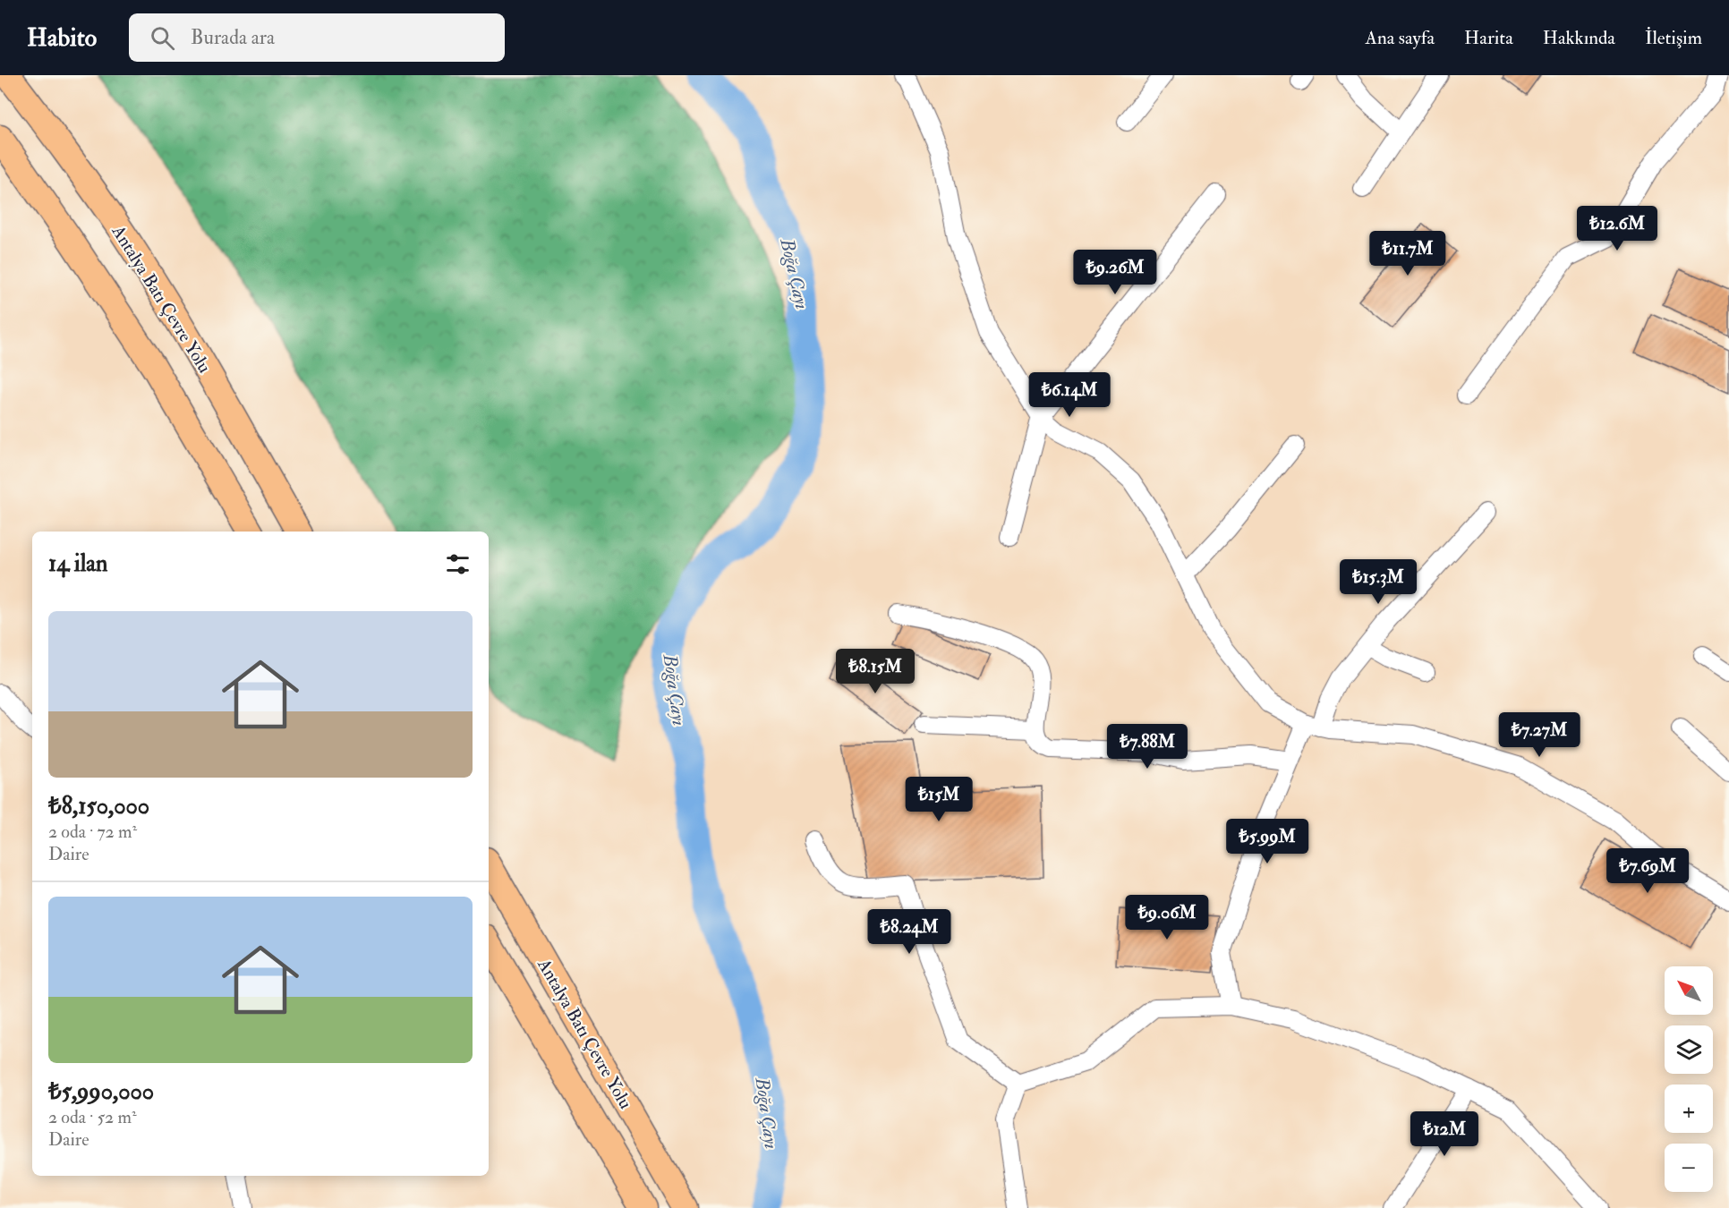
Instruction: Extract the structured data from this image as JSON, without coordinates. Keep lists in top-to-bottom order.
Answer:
{
  "streets": {
    "highway": ["Antalya Batı Çevre Yolu"]
  },
  "water": ["Boğa Çayı"],
  "north": "top left",
  "page": {
    "header": "Habito",
    "search": "Burada ara",
    "nav": [
      "Ana sayfa",
      "Harita",
      "Hakkında",
      "İletişim"
    ],
    "price": [
      "₺12.6M",
      "₺11.7M",
      "₺9.26M",
      "₺6.14M",
      "₺15.3M",
      "₺8.15M",
      "₺7.27M",
      "₺7.88M",
      "₺15M",
      "₺5.99M",
      "₺7.69M",
      "₺9.06M",
      "₺8.24M",
      "₺12M"
    ],
    "heading": "14 ilan",
    "list": [
      {
        "name": "₺8,150,000",
        "note": "2 oda · 72 m² · Daire"
      },
      {
        "name": "₺5,990,000",
        "note": "2 oda · 52 m² · Daire"
      }
    ],
    "map_buttons": ["+", "−"]
  }
}
